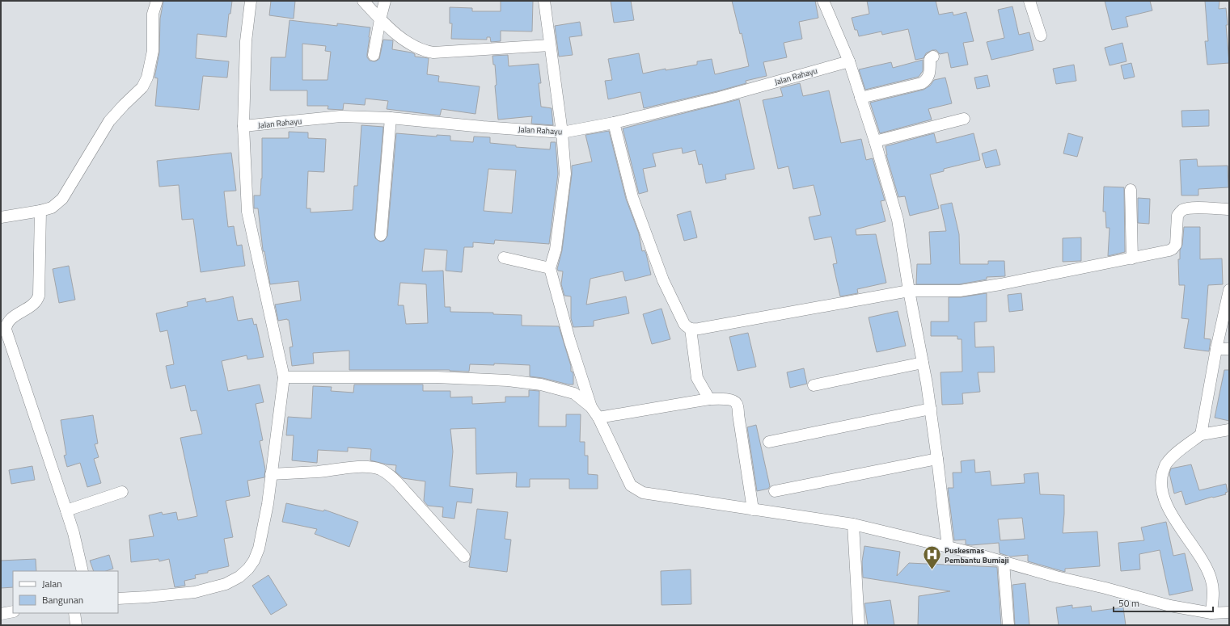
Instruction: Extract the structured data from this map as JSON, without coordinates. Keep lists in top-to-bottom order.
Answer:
{
  "streets": {
    "street": ["Jalan Rahayu"]
  },
  "places": {
    "hospital": ["Puskesmas Pembantu Bumiaji"]
  },
  "legend": ["Jalan", "Bangunan"],
  "scale_bar": "50 m"
}
